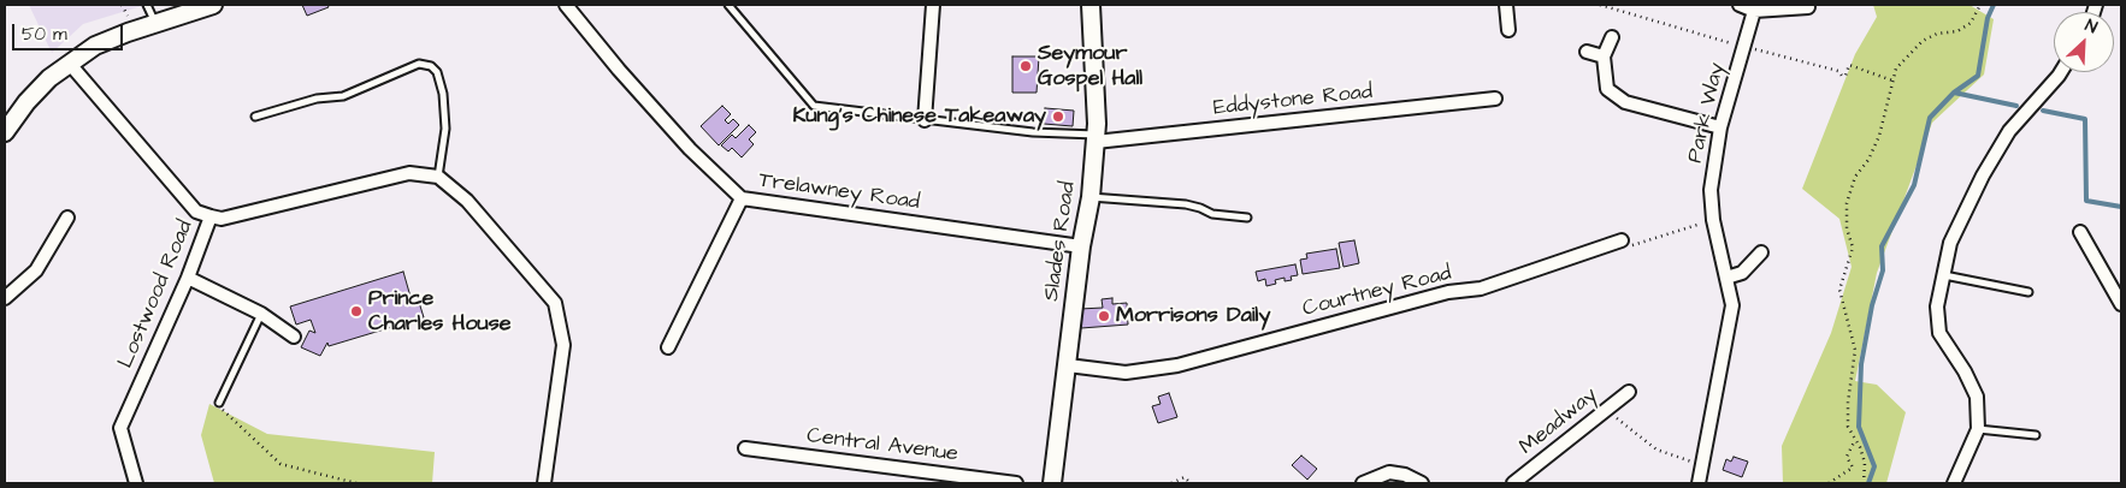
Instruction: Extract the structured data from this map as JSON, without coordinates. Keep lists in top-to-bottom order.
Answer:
{
  "streets": {
    "street": [
      "Eddystone Road",
      "Park Way",
      "Trelawney Road",
      "Slades Road",
      "Courtney Road",
      "Lostwood Road",
      "Meadway",
      "Central Avenue"
    ]
  },
  "crossings": [
    ["Eddystone Road", "Slades Road"],
    ["Trelawney Road", "Slades Road"],
    ["Slades Road", "Courtney Road"]
  ],
  "places": [
    "Seymour Gospel Hall",
    "Kung's Chinese Takeaway",
    "Prince Charles House",
    "Morrisons Daily"
  ],
  "scale_bar": "50 m",
  "north": "top right"
}
